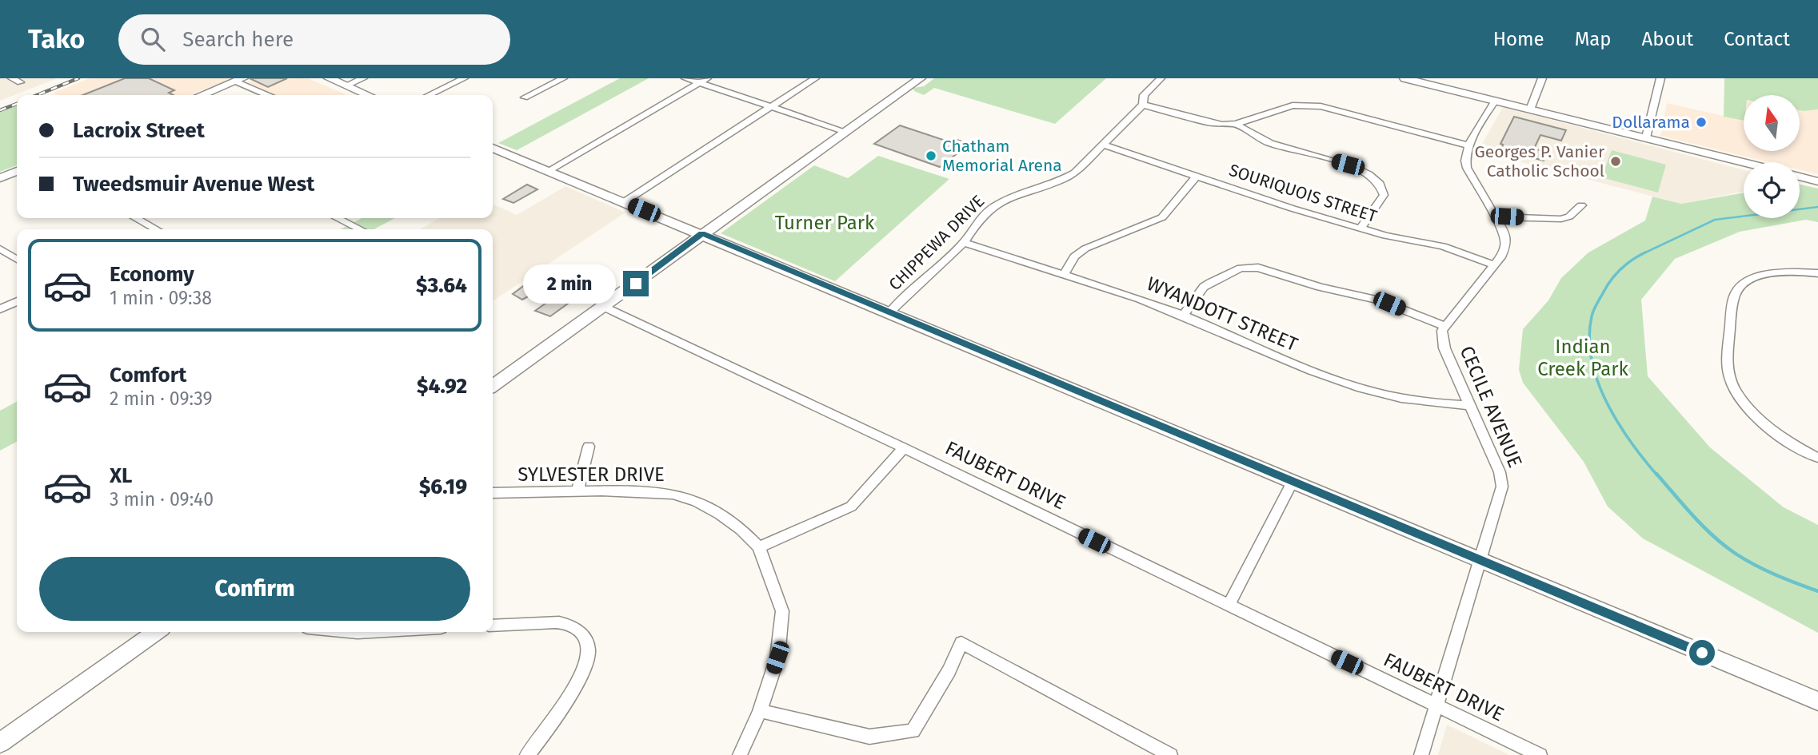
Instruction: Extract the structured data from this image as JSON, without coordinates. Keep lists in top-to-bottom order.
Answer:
{
  "streets": {
    "street": [
      "SOURIQUOIS STREET",
      "CHIPPEWA DRIVE",
      "WYANDOTT STREET",
      "CECILE AVENUE",
      "SYLVESTER DRIVE",
      "FAUBERT DRIVE"
    ]
  },
  "crossings": [
    ["SOURIQUOIS STREET", "CHIPPEWA DRIVE"],
    ["SOURIQUOIS STREET", "CECILE AVENUE"],
    ["CHIPPEWA DRIVE", "WYANDOTT STREET"],
    ["WYANDOTT STREET", "CECILE AVENUE"],
    ["CECILE AVENUE", "FAUBERT DRIVE"]
  ],
  "parks": ["Turner Park", "Indian Creek Park"],
  "places": ["Dollarama", "Chatham Memorial Arena", "Georges P. Vanier Catholic School"],
  "north": "top",
  "page": {
    "header": "Tako",
    "search": "Search here",
    "nav": [
      "Home",
      "Map",
      "About",
      "Contact"
    ],
    "banner": ["Lacroix Street", "Tweedsmuir Avenue West"],
    "list": [
      {
        "name": "Economy",
        "note": "1 min · 09:38",
        "value": "$3.64"
      },
      {
        "name": "Comfort",
        "note": "2 min · 09:39",
        "value": "$4.92"
      },
      {
        "name": "XL",
        "note": "3 min · 09:40",
        "value": "$6.19"
      }
    ],
    "bubble": "2 min",
    "buttons": "Confirm"
  }
}
